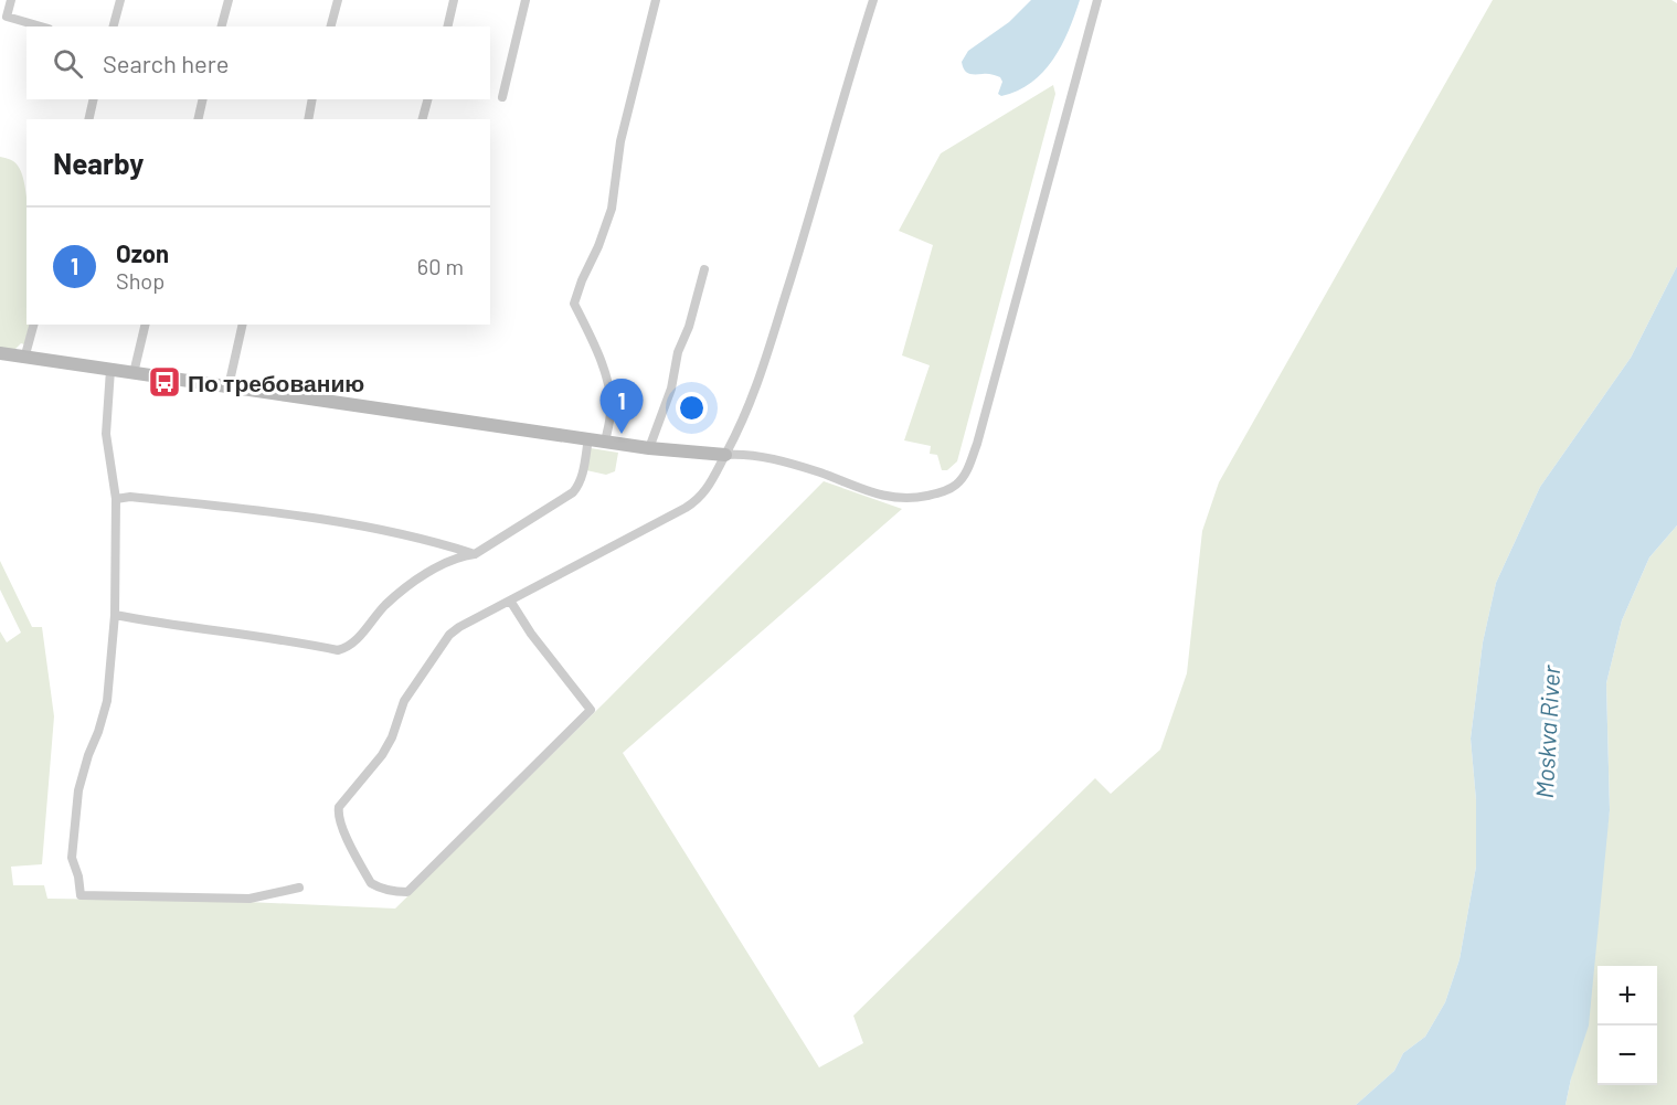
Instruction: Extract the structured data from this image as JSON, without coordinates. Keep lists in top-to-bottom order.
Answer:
{
  "water": ["Moskva River"],
  "places": {
    "bus stop": ["По требованию"]
  },
  "page": {
    "search": "Search here",
    "heading": "Nearby",
    "list": [
      {
        "mark": "1",
        "name": "Ozon",
        "note": "Shop",
        "value": "60 m"
      }
    ],
    "pins": "1",
    "map_buttons": ["+", "−"]
  }
}
